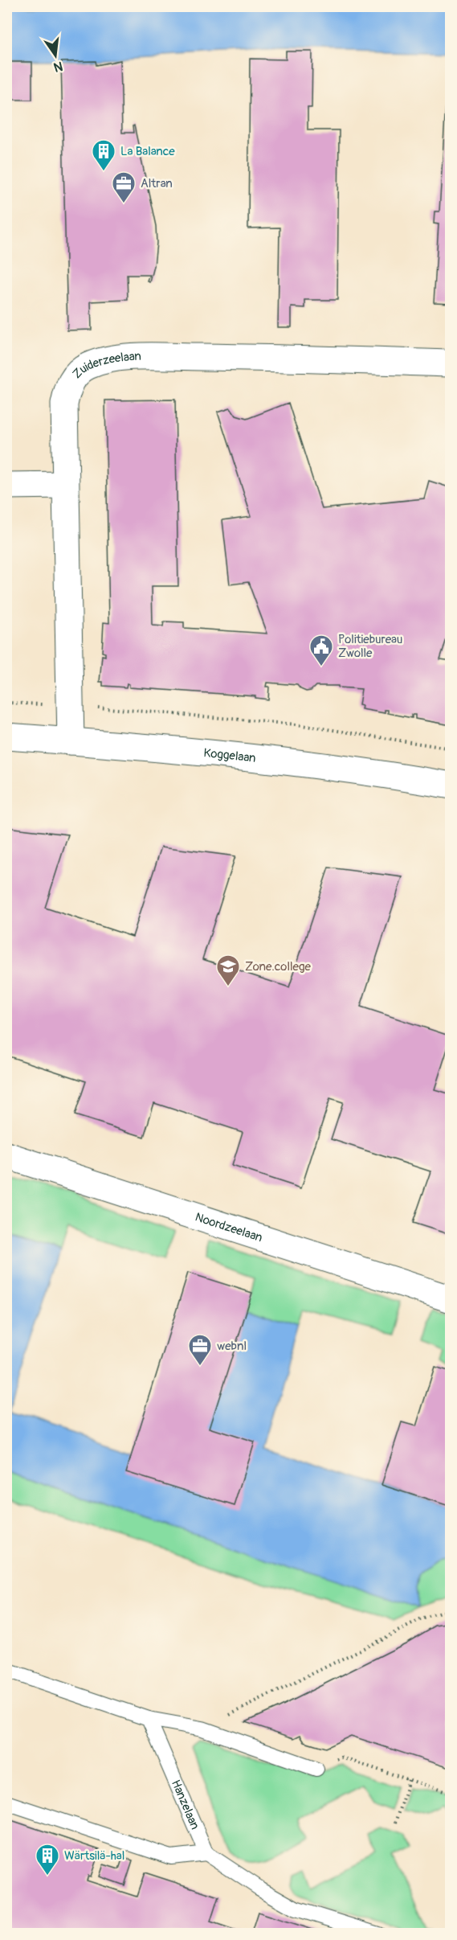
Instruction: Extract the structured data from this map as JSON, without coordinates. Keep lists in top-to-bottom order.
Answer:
{
  "streets": {
    "street": ["Zuiderzeelaan", "Koggelaan", "Noordzeelaan"],
    "lane": ["Hanzelaan"]
  },
  "crossings": [
    ["Zuiderzeelaan", "Koggelaan"]
  ],
  "places": {
    "building": ["La Balance", "Wärtsilä-hal"],
    "office": ["Altran", "webnl"],
    "public building": ["Politiebureau Zwolle"],
    "school or university": ["Zone.college"]
  },
  "north": "bottom"
}
